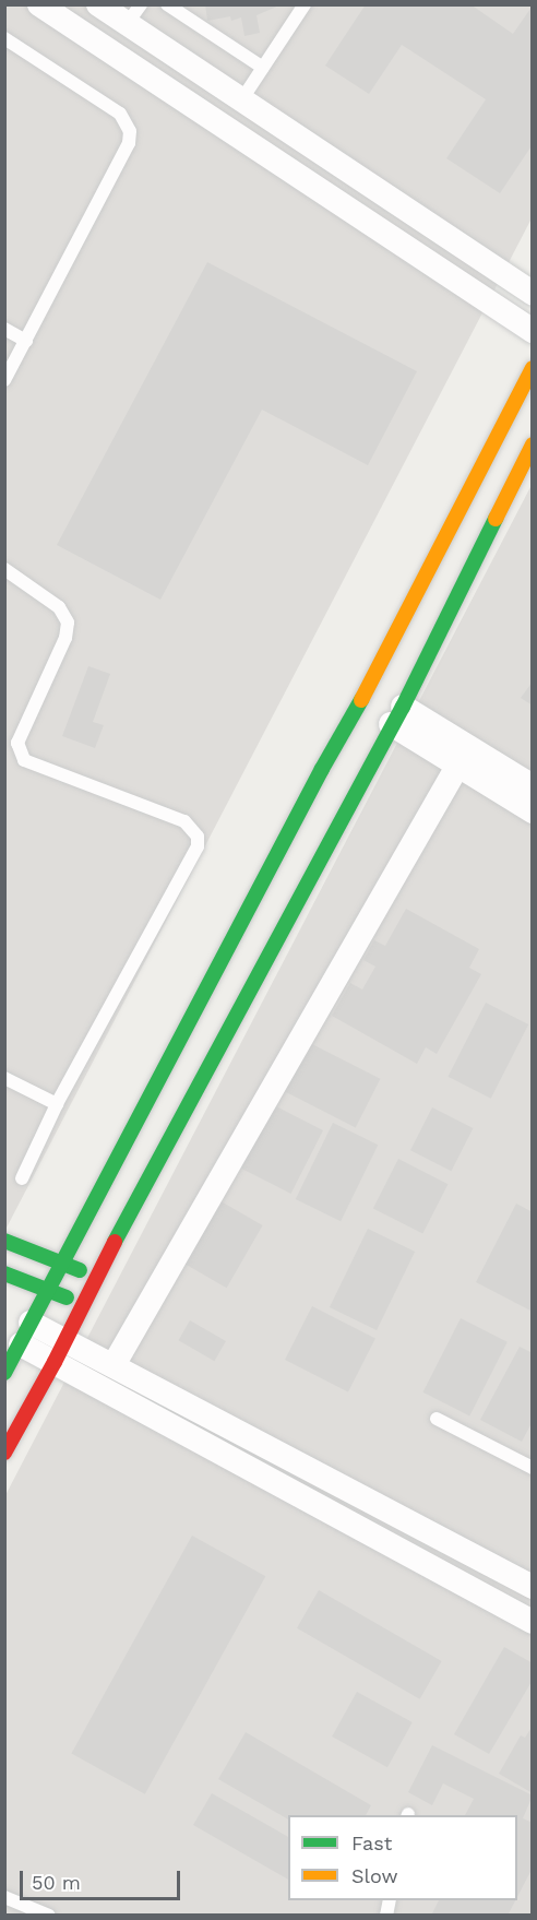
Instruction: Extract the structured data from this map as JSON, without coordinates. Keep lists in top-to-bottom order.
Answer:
{
  "legend": ["Fast", "Slow"],
  "scale_bar": "50 m"
}
